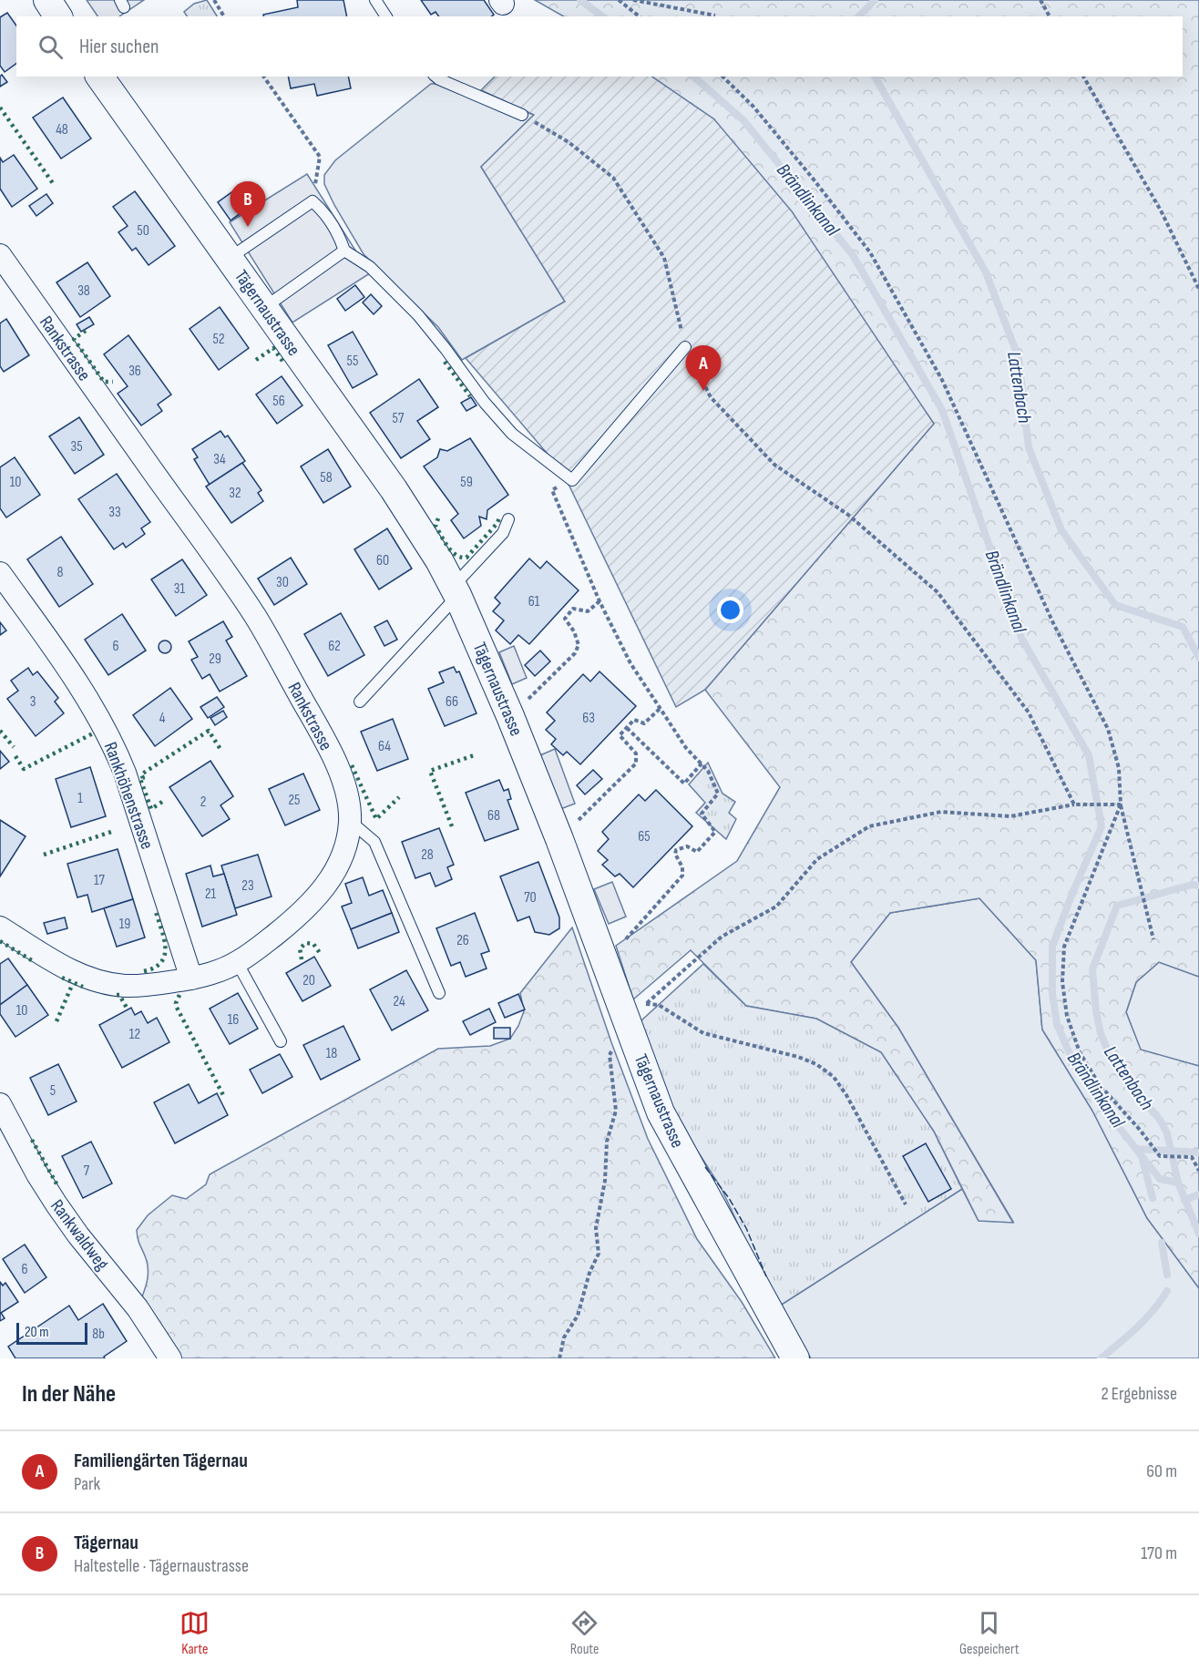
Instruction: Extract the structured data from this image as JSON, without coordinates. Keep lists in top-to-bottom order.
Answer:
{
  "streets": {
    "street": [
      "Tägernaustrasse",
      "Rankstrasse",
      "Rankhöhenstrasse",
      "Rankwaldweg"
    ]
  },
  "crossings": [
    ["Rankstrasse", "Rankhöhenstrasse"]
  ],
  "water": ["Brändlinkanal", "Lattenbach"],
  "house_numbers": [
    "48",
    "50",
    "38",
    "52",
    "55",
    "36",
    "56",
    "57",
    "35",
    "34",
    "58",
    "10",
    "59",
    "32",
    "33",
    "60",
    "8",
    "30",
    "31",
    "61",
    "6",
    "62",
    "29",
    "3",
    "66",
    "4",
    "63",
    "64",
    "1",
    "25",
    "2",
    "68",
    "65",
    "28",
    "17",
    "23",
    "21",
    "70",
    "19",
    "26",
    "20",
    "24",
    "10",
    "16",
    "12",
    "18",
    "5",
    "7",
    "6",
    "8b"
  ],
  "scale_bar": "20 m",
  "page": {
    "search": "Hier suchen",
    "pins": ["B", "A"],
    "scale": "20 m",
    "heading": ["In der Nähe", "2 Ergebnisse"],
    "list": [
      {
        "mark": "A",
        "name": "Familiengärten Tägernau",
        "note": "Park",
        "value": "60 m"
      },
      {
        "mark": "B",
        "name": "Tägernau",
        "note": "Haltestelle · Tägernaustrasse",
        "value": "170 m"
      }
    ],
    "nav": ["Karte", "Route", "Gespeichert"]
  }
}
